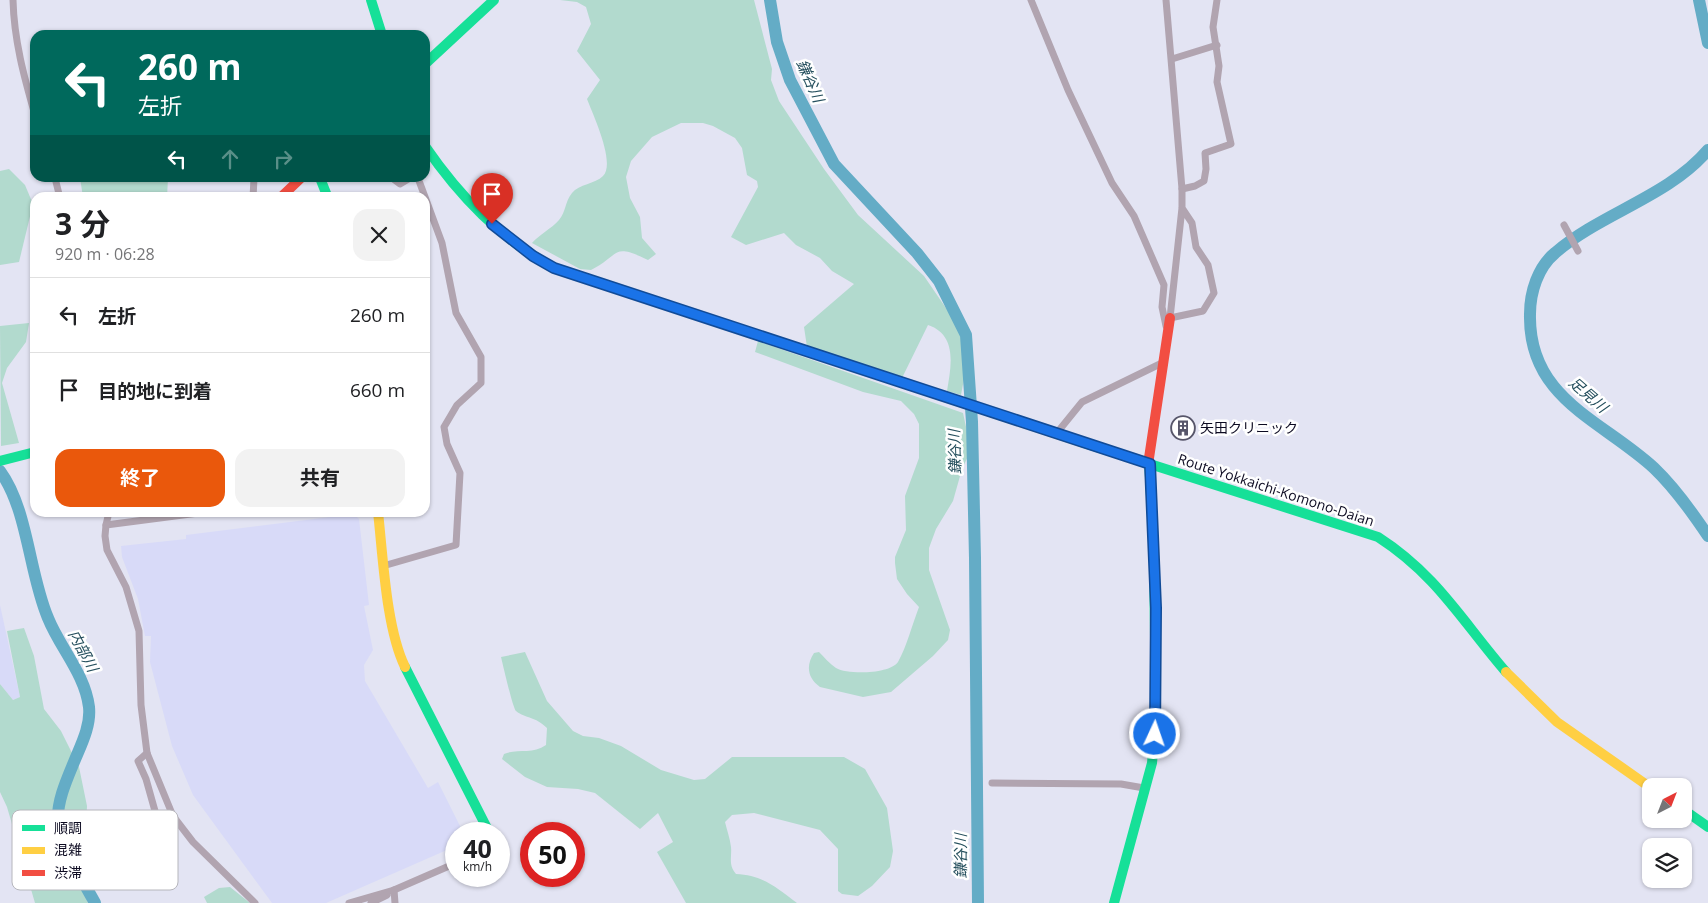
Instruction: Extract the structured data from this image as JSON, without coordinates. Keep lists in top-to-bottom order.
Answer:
{
  "streets": {
    "main road": ["Route Yokkaichi-Komono-Daian"]
  },
  "water": ["鎌谷川", "足見川", "内部川"],
  "places": {
    "building": ["矢田クリニック"]
  },
  "legend": ["順調", "混雑", "渋滞"],
  "north": "top right",
  "page": {
    "turn": ["260 m", "左折"],
    "heading": ["3 分", "920 m · 06:28"],
    "list": [
      {
        "name": "左折",
        "value": "260 m"
      },
      {
        "name": "目的地に到着",
        "value": "660 m"
      }
    ],
    "buttons": ["終了", "共有"],
    "speed": "40 km/h",
    "limit": "50"
  }
}
